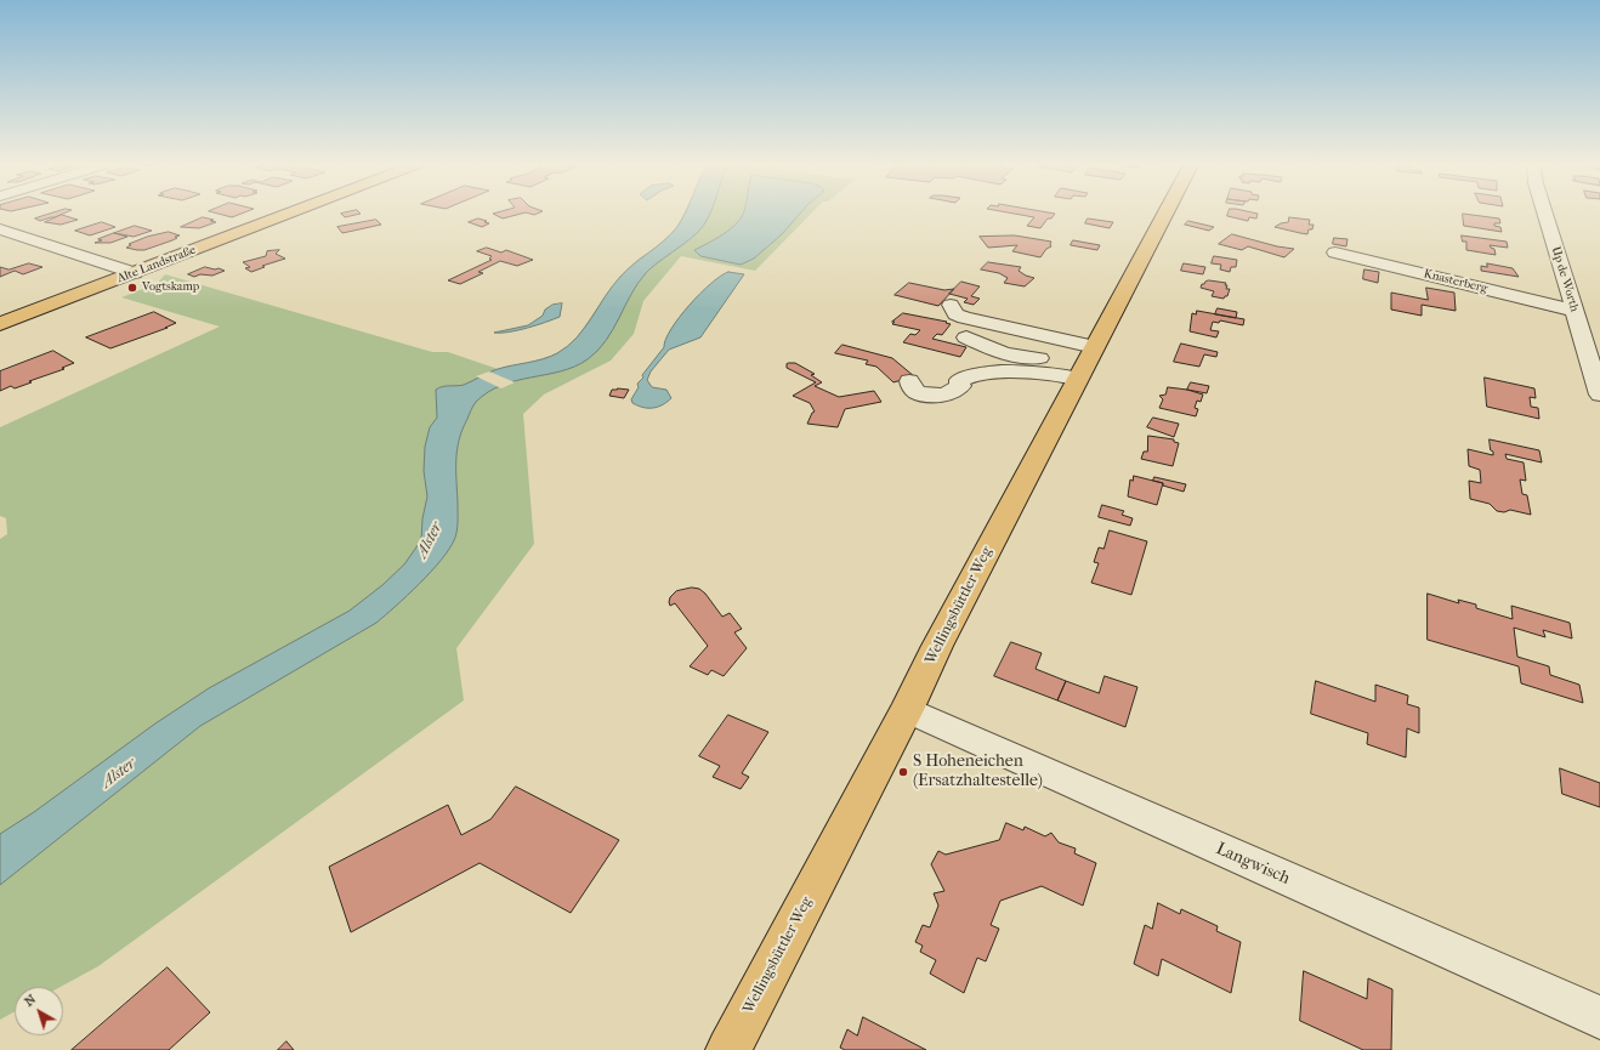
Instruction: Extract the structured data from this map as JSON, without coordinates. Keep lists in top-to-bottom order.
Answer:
{
  "streets": {
    "main road": ["Alte Landstraße", "Wellingsbüttler Weg"],
    "street": ["Up de Worth", "Knasterberg", "Langwisch"]
  },
  "crossings": [
    ["Up de Worth", "Knasterberg"],
    ["Wellingsbüttler Weg", "Langwisch"]
  ],
  "water": ["Alster"],
  "places": ["Vogtskamp", "S Hoheneichen (Ersatzhaltestelle)"],
  "north": "top left"
}
